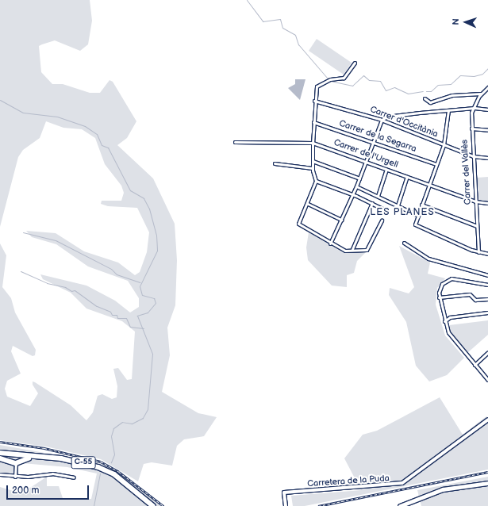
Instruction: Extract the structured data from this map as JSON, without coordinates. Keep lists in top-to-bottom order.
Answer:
{
  "streets": {
    "highway": ["C-55"],
    "street": [
      "Carrer d'Occitània",
      "Carrer de la Segarra",
      "Carrer de l'Urgell",
      "Carrer del Vallès",
      "Carretera de la Puda"
    ]
  },
  "crossings": [
    ["Carrer d'Occitània", "Carrer del Vallès"],
    ["Carrer de l'Urgell", "Carrer del Vallès"]
  ],
  "districts": ["LES PLANES"],
  "scale_bar": "200 m",
  "north": "left"
}
